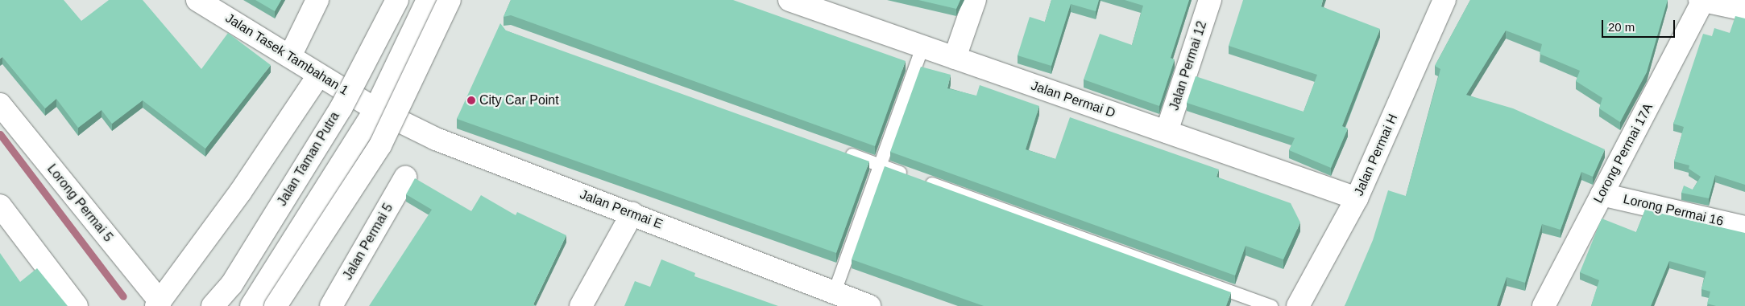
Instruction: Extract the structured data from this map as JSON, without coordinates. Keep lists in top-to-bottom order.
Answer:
{
  "streets": {
    "main road": [
      "Jalan Tasek Tambahan 1",
      "Jalan Permai 12",
      "Jalan Permai D",
      "Lorong Permai 17A",
      "Jalan Permai H",
      "Jalan Taman Putra",
      "Lorong Permai 5",
      "Jalan Permai E",
      "Lorong Permai 16",
      "Jalan Permai 5"
    ]
  },
  "crossings": [
    ["Jalan Tasek Tambahan 1", "Jalan Taman Putra"],
    ["Jalan Tasek Tambahan 1", "Jalan Permai E"],
    ["Jalan Permai 12", "Jalan Permai D"],
    ["Jalan Permai D", "Jalan Permai H"],
    ["Lorong Permai 17A", "Lorong Permai 16"]
  ],
  "places": ["City Car Point"],
  "scale_bar": "20 m"
}
